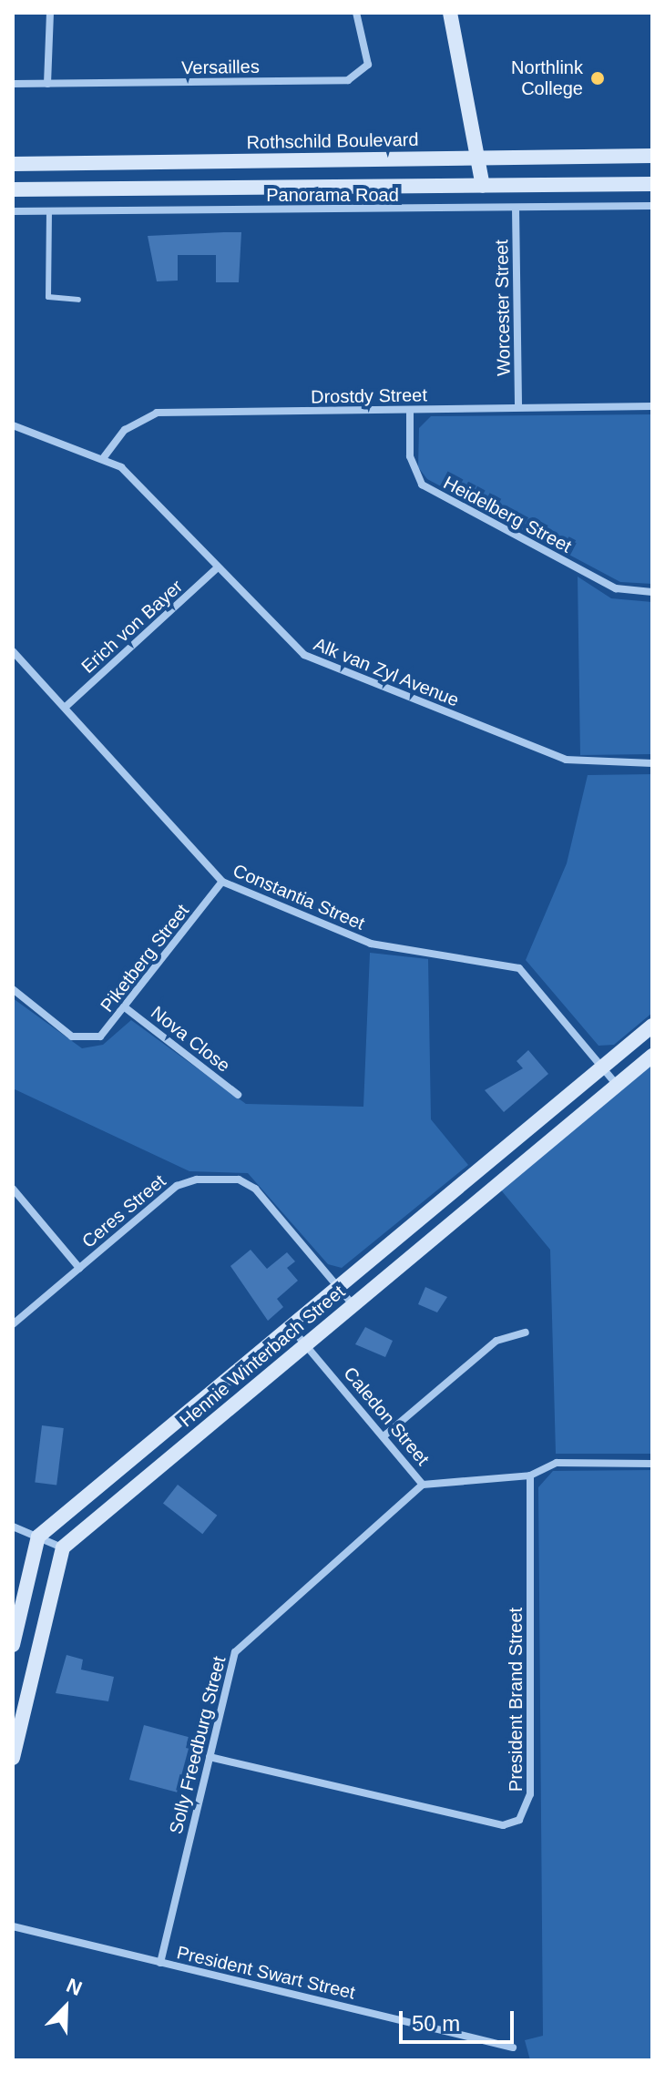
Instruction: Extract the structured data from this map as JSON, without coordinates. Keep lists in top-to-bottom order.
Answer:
{
  "streets": {
    "street": [
      "Versailles",
      "Rothschild Boulevard",
      "Panorama Road",
      "Worcester Street",
      "Drostdy Street",
      "Heidelberg Street",
      "Erich von Bayer",
      "Alk van Zyl Avenue",
      "Constantia Street",
      "Piketberg Street",
      "Nova Close",
      "Ceres Street",
      "Hennie Winterbach Street",
      "Caledon Street",
      "President Brand Street",
      "Solly Freedburg Street",
      "President Swart Street"
    ]
  },
  "crossings": [
    ["Panorama Road", "Worcester Street"],
    ["Worcester Street", "Drostdy Street"],
    ["Drostdy Street", "Heidelberg Street"],
    ["Drostdy Street", "Alk van Zyl Avenue"],
    ["Erich von Bayer", "Alk van Zyl Avenue"],
    ["Erich von Bayer", "Constantia Street"],
    ["Constantia Street", "Piketberg Street"],
    ["Constantia Street", "Hennie Winterbach Street"],
    ["Piketberg Street", "Nova Close"],
    ["Ceres Street", "Hennie Winterbach Street"],
    ["Hennie Winterbach Street", "Caledon Street"],
    ["Caledon Street", "President Brand Street"],
    ["Caledon Street", "Solly Freedburg Street"],
    ["President Brand Street", "Solly Freedburg Street"],
    ["Solly Freedburg Street", "President Swart Street"]
  ],
  "places": ["Northlink College"],
  "scale_bar": "50 m",
  "north": "top right"
}
